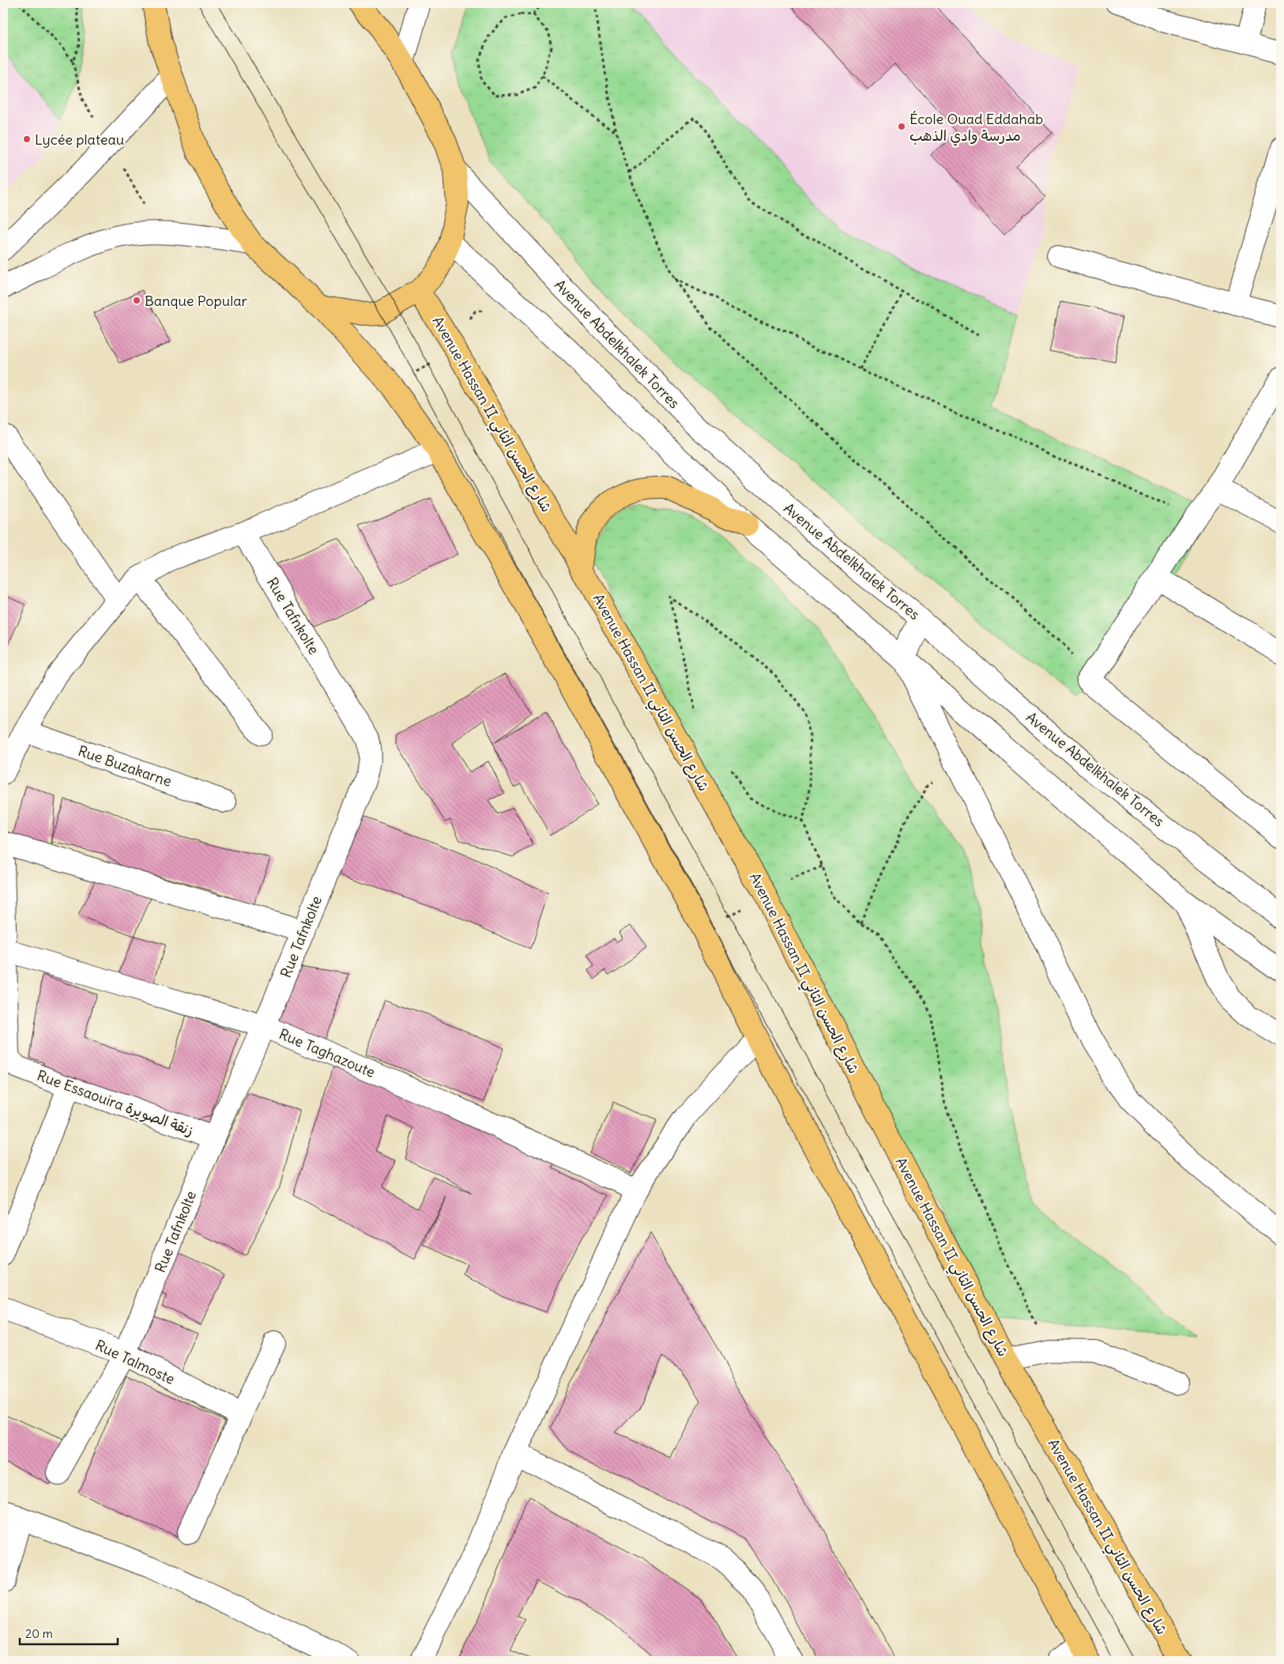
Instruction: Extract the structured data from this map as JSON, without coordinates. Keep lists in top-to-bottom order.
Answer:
{
  "streets": {
    "highway": ["Avenue Hassan II شارع الحسن الثاني"],
    "street": [
      "Avenue Abdelkhalek Torres",
      "Rue Tafnkolte",
      "Rue Buzakarne",
      "Rue Taghazoute",
      "Rue Essaouira زنقة الصويرة",
      "Rue Talmoste"
    ]
  },
  "crossings": [
    ["Rue Tafnkolte", "Rue Taghazoute"],
    ["Rue Tafnkolte", "Rue Essaouira زنقة الصويرة"],
    ["Rue Tafnkolte", "Rue Talmoste"],
    ["Rue Taghazoute", "Rue Essaouira زنقة الصويرة"]
  ],
  "places": ["École Ouad Eddahab مدرسة وادي الذهب", "Lycée plateau", "Banque Popular"],
  "scale_bar": "20 m"
}
